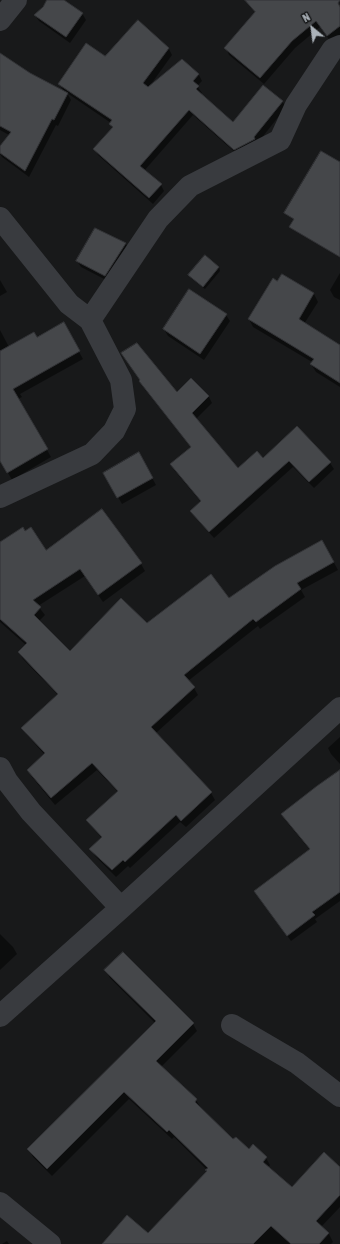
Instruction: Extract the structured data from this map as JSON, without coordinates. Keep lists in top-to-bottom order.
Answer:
{
  "north": "top left"
}
